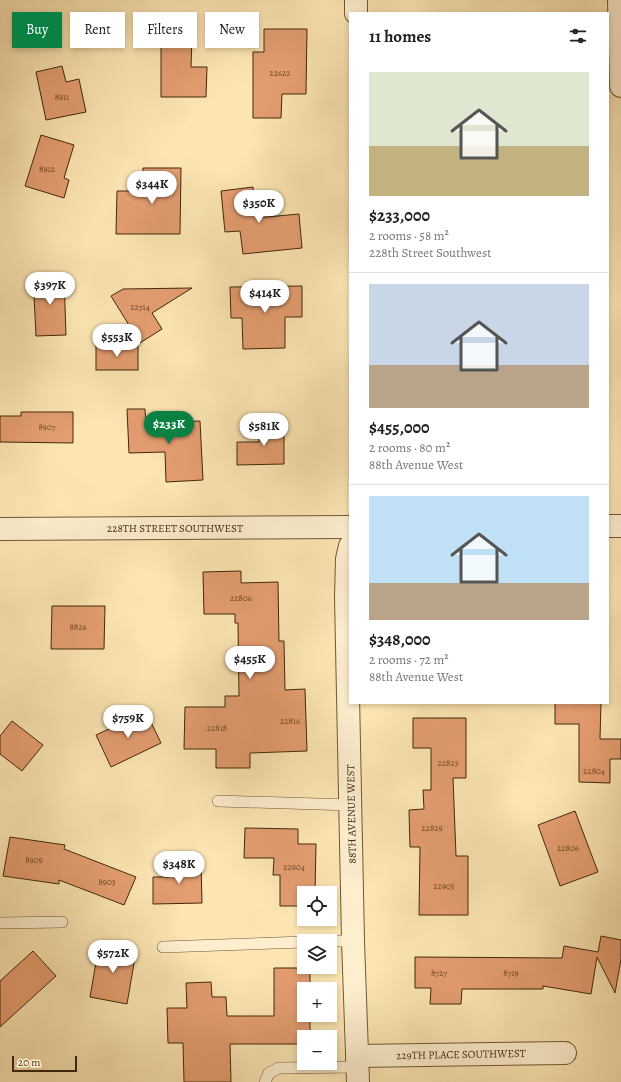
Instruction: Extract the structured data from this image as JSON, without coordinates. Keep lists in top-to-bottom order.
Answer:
{
  "streets": {
    "street": ["228TH STREET SOUTHWEST", "88TH AVENUE WEST", "229TH PLACE SOUTHWEST"]
  },
  "crossings": [
    ["88TH AVENUE WEST", "229TH PLACE SOUTHWEST"]
  ],
  "house_numbers": [
    "22622",
    "8911",
    "8912",
    "22714",
    "8907",
    "22806",
    "8826",
    "22816",
    "22818",
    "22823",
    "22804",
    "22829",
    "22806",
    "8909",
    "22904",
    "8903",
    "22905",
    "8727",
    "8719"
  ],
  "scale_bar": "20 m",
  "page": {
    "chip": [
      "Buy",
      "Rent",
      "Filters",
      "New"
    ],
    "heading": "11 homes",
    "list": [
      {
        "name": "$233,000",
        "note": "2 rooms · 58 m² · 228th Street Southwest"
      },
      {
        "name": "$455,000",
        "note": "2 rooms · 80 m² · 88th Avenue West"
      },
      {
        "name": "$348,000",
        "note": "2 rooms · 72 m² · 88th Avenue West"
      }
    ],
    "price": [
      "$344K",
      "$350K",
      "$397K",
      "$414K",
      "$553K",
      "$233K",
      "$581K",
      "$455K",
      "$759K",
      "$348K",
      "$572K"
    ],
    "map_buttons": ["+", "−"],
    "scale": "20 m"
  }
}
